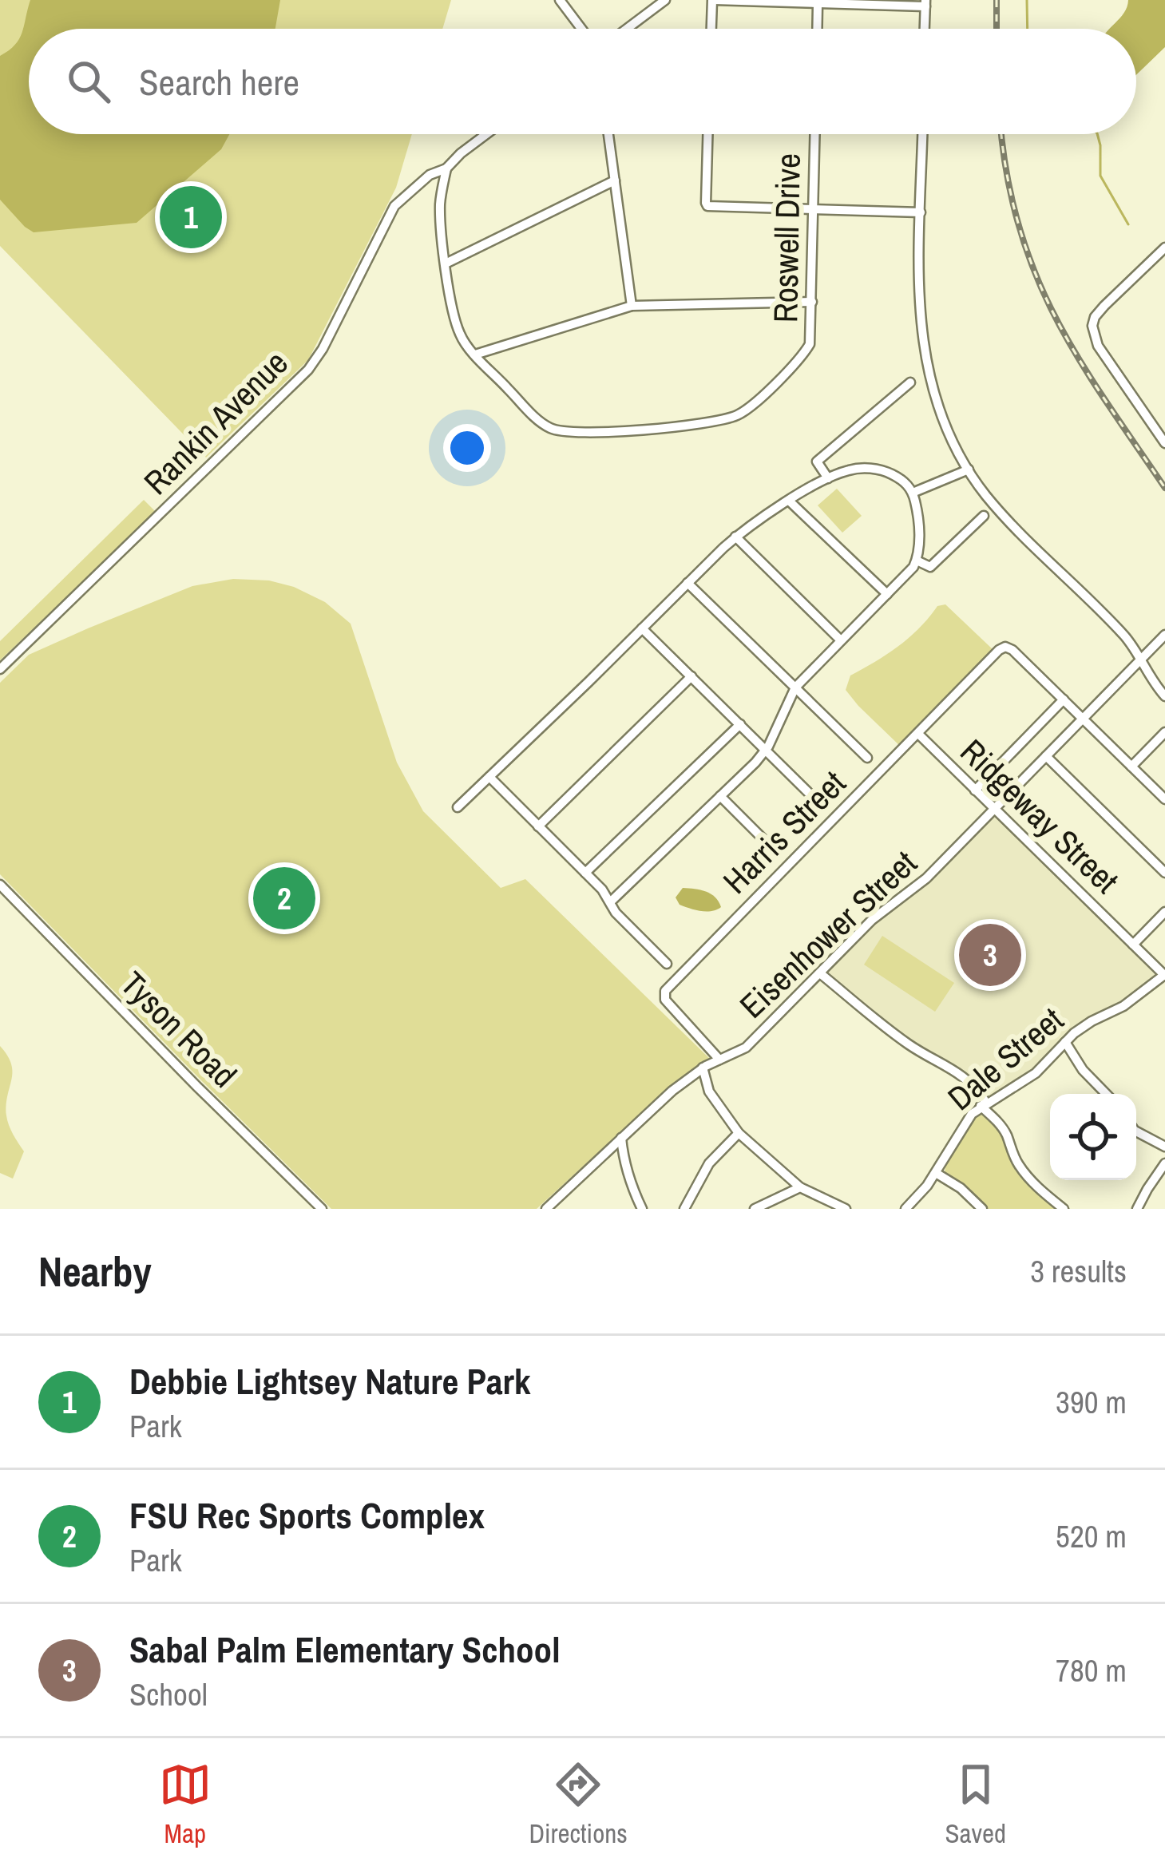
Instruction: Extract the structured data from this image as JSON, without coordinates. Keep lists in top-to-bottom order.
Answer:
{
  "streets": {
    "street": [
      "Roswell Drive",
      "Rankin Avenue",
      "Ridgeway Street",
      "Harris Street",
      "Eisenhower Street",
      "Tyson Road",
      "Dale Street"
    ]
  },
  "crossings": [
    ["Roswell Drive", "Rankin Avenue"],
    ["Ridgeway Street", "Harris Street"],
    ["Ridgeway Street", "Eisenhower Street"],
    ["Ridgeway Street", "Dale Street"],
    ["Harris Street", "Eisenhower Street"]
  ],
  "page": {
    "search": "Search here",
    "pins": ["1", "2", "3"],
    "heading": ["Nearby", "3 results"],
    "list": [
      {
        "mark": "1",
        "name": "Debbie Lightsey Nature Park",
        "note": "Park",
        "value": "390 m"
      },
      {
        "mark": "2",
        "name": "FSU Rec Sports Complex",
        "note": "Park",
        "value": "520 m"
      },
      {
        "mark": "3",
        "name": "Sabal Palm Elementary School",
        "note": "School",
        "value": "780 m"
      }
    ],
    "nav": ["Map", "Directions", "Saved"]
  }
}
